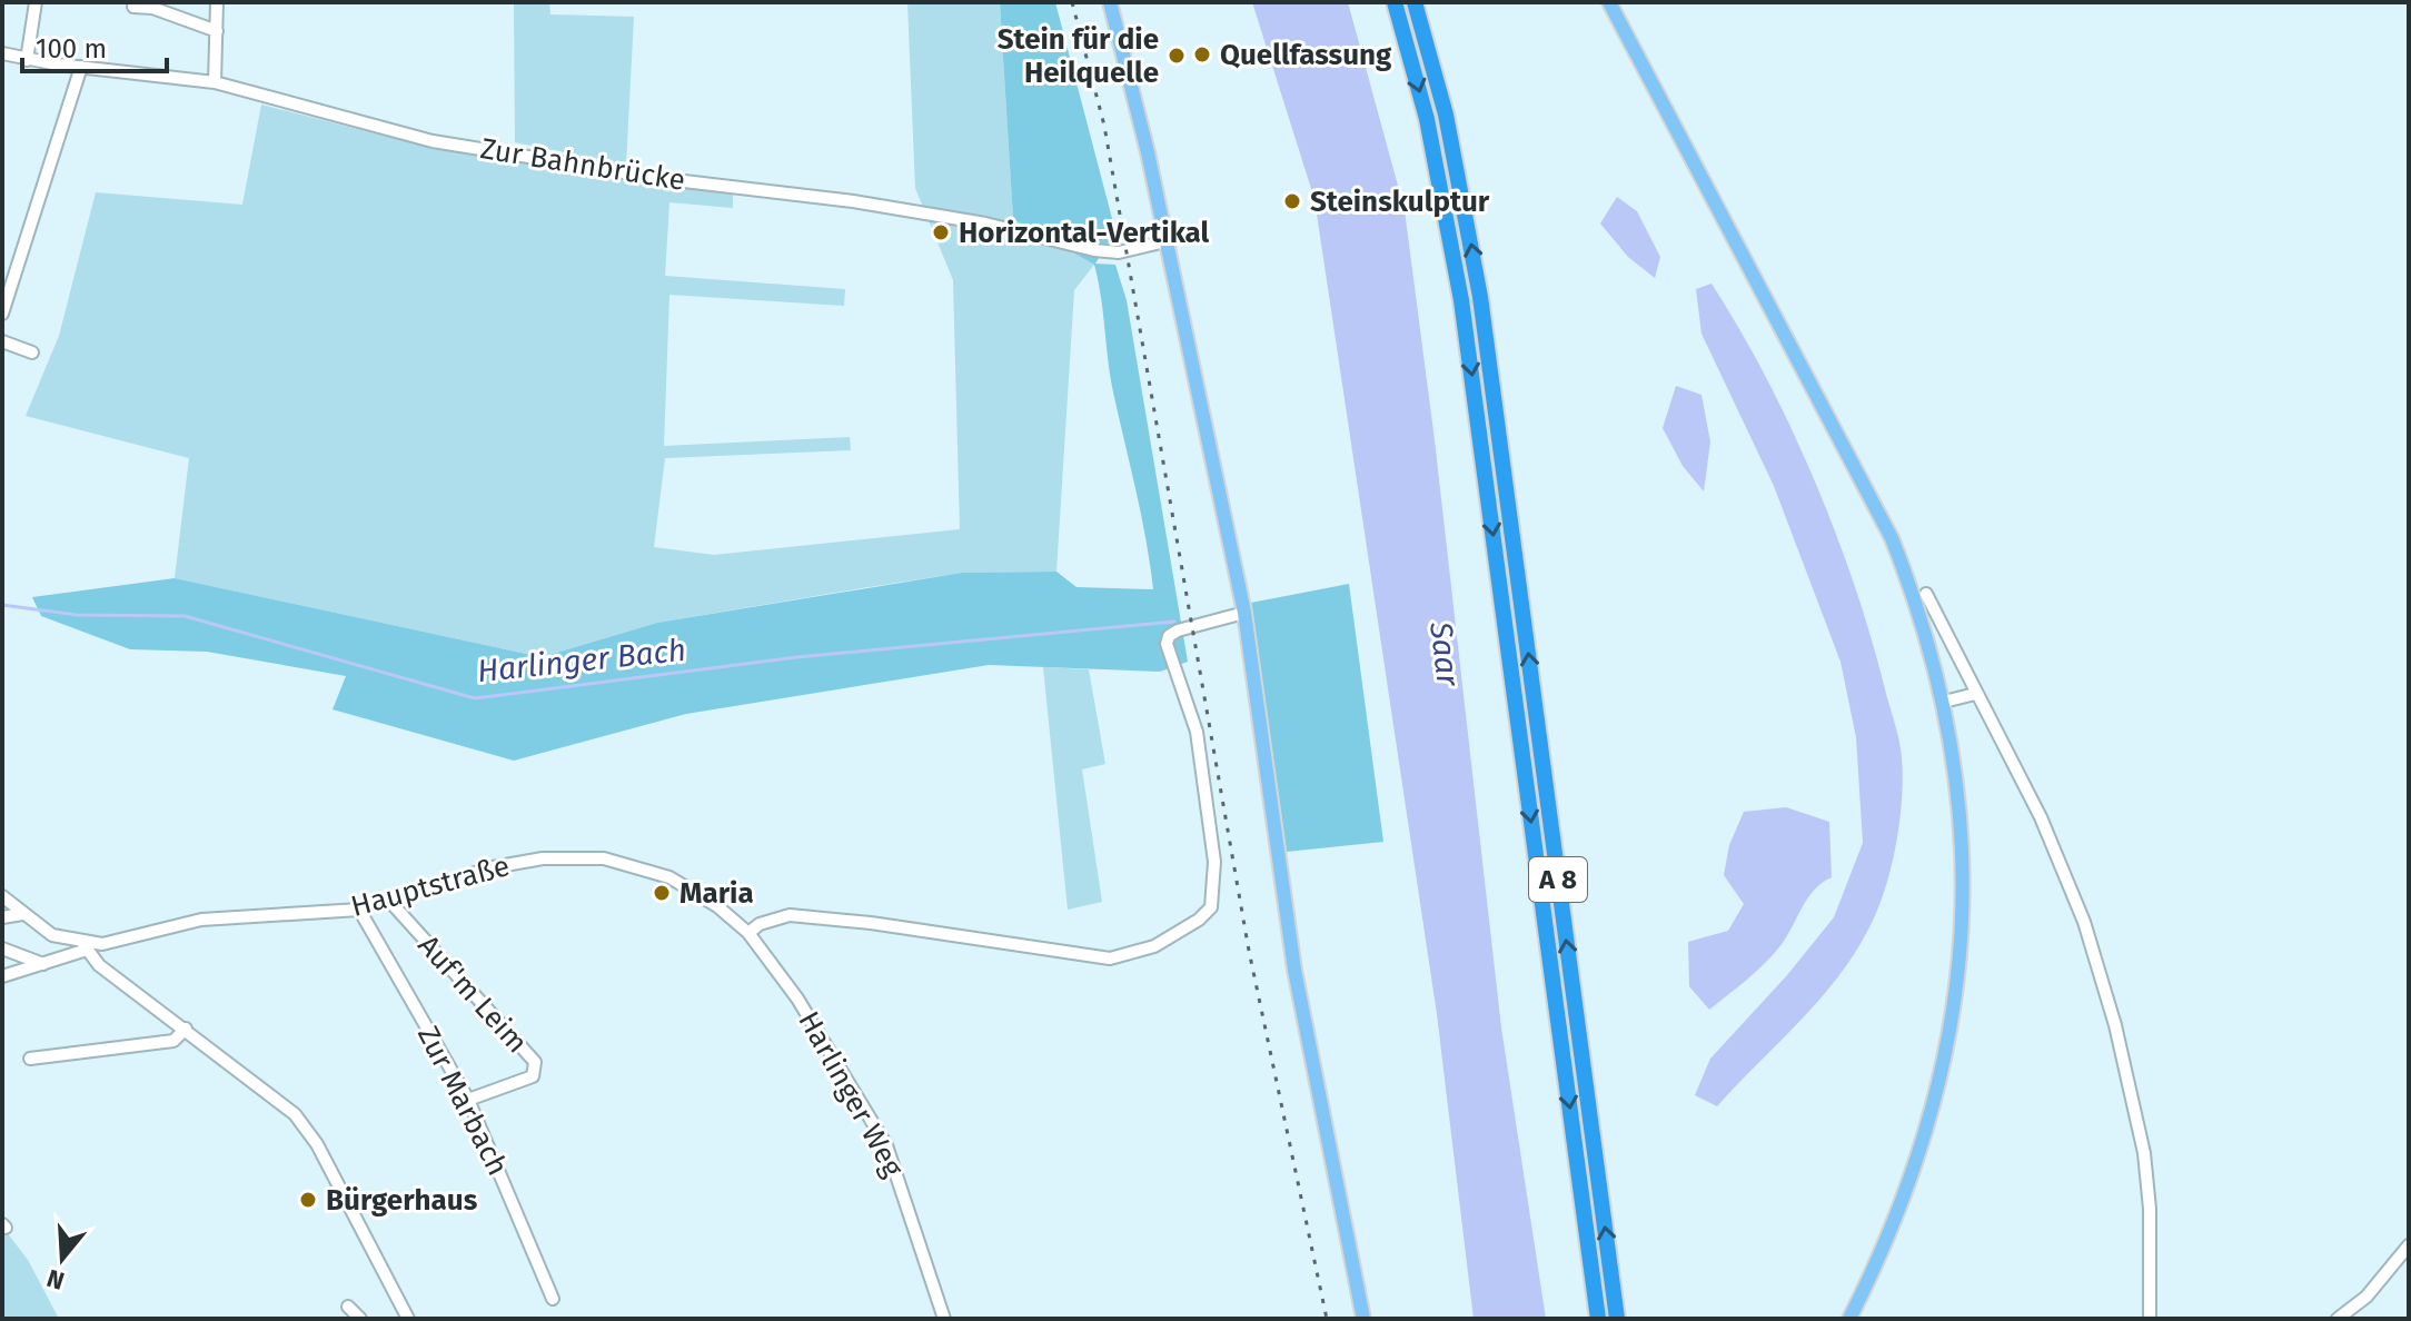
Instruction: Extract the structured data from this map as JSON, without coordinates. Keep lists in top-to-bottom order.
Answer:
{
  "streets": {
    "highway": ["A 8"],
    "street": [
      "Zur Bahnbrücke",
      "Hauptstraße",
      "Auf'm Leim",
      "Harlinger Weg",
      "Zur Marbach"
    ]
  },
  "crossings": [
    ["Hauptstraße", "Auf'm Leim"],
    ["Hauptstraße", "Harlinger Weg"],
    ["Hauptstraße", "Zur Marbach"],
    ["Auf'm Leim", "Zur Marbach"]
  ],
  "water": ["Saar", "Harlinger Bach"],
  "places": [
    "Quellfassung",
    "Stein für die Heilquelle",
    "Steinskulptur",
    "Horizontal-Vertikal",
    "Maria",
    "Bürgerhaus"
  ],
  "scale_bar": "100 m",
  "north": "bottom"
}
